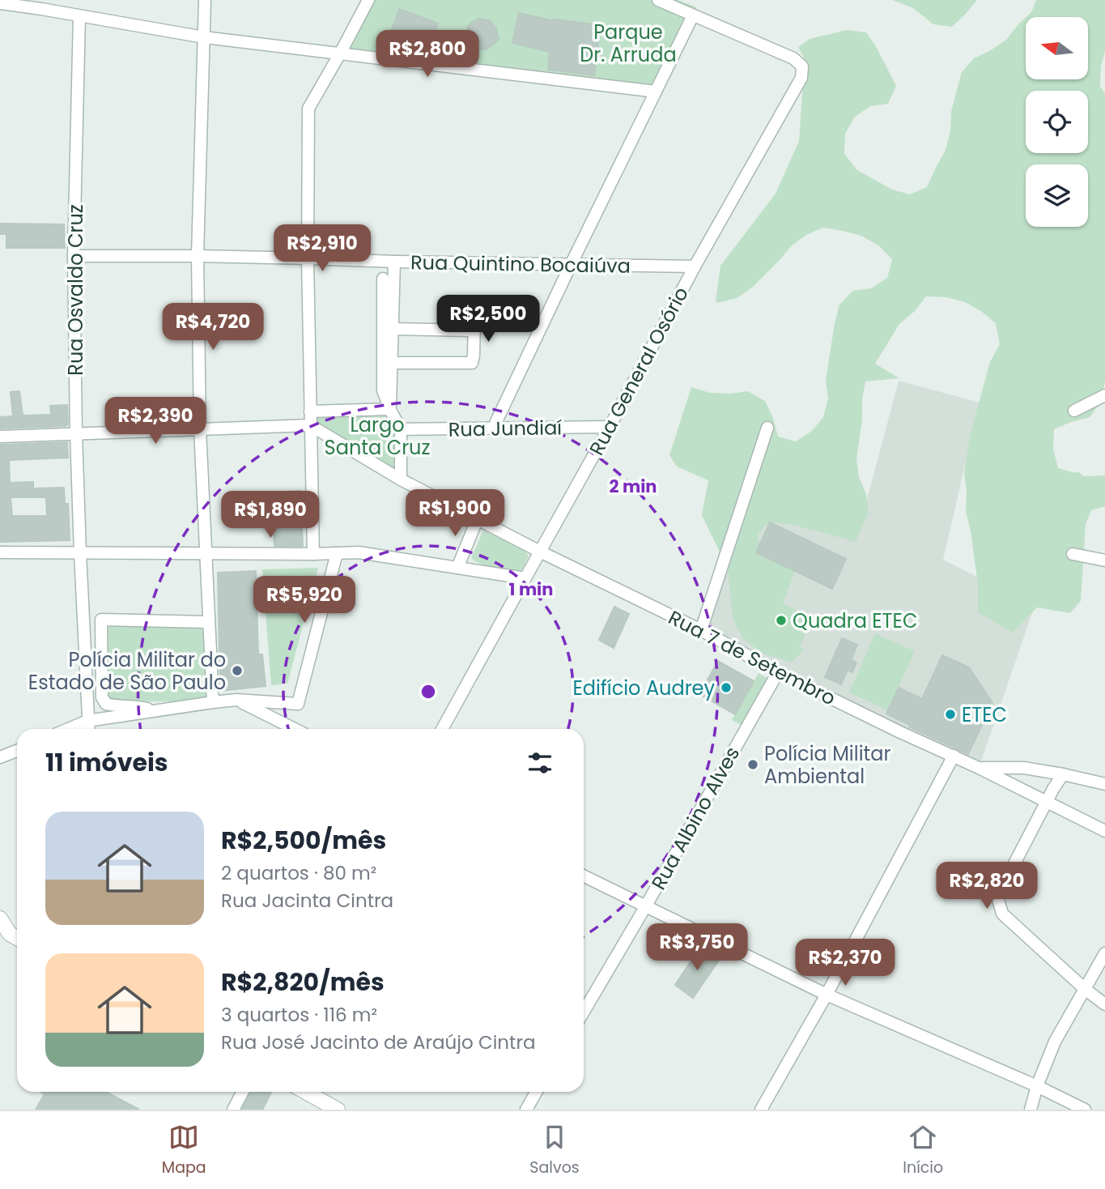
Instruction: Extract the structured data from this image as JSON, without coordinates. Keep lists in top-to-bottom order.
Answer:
{
  "streets": {
    "street": [
      "Rua Quintino Bocaiúva",
      "Rua Osvaldo Cruz",
      "Rua General Osório",
      "Rua Jundiaí",
      "Rua 7 de Setembro",
      "Rua Albino Alves"
    ]
  },
  "crossings": [
    ["Rua Quintino Bocaiúva", "Rua Osvaldo Cruz"],
    ["Rua Quintino Bocaiúva", "Rua General Osório"],
    ["Rua General Osório", "Rua Jundiaí"],
    ["Rua General Osório", "Rua 7 de Setembro"],
    ["Rua 7 de Setembro", "Rua Albino Alves"]
  ],
  "parks": ["Parque Dr. Arruda", "Largo Santa Cruz"],
  "places": [
    "Quadra ETEC",
    "Polícia Militar do Estado de São Paulo",
    "Edifício Audrey",
    "ETEC",
    "Polícia Militar Ambiental"
  ],
  "north": "left",
  "page": {
    "price": [
      "R$2,800",
      "R$2,910",
      "R$2,500",
      "R$4,720",
      "R$2,390",
      "R$1,900",
      "R$1,890",
      "R$5,920",
      "R$2,820",
      "R$3,750",
      "R$2,370"
    ],
    "heading": "11 imóveis",
    "list": [
      {
        "name": "R$2,500/mês",
        "note": "2 quartos · 80 m² · Rua Jacinta Cintra"
      },
      {
        "name": "R$2,820/mês",
        "note": "3 quartos · 116 m² · Rua José Jacinto de Araújo Cintra"
      }
    ],
    "tabs": ["Mapa", "Salvos", "Início"]
  },
  "rings": ["2 min", "1 min"]
}
